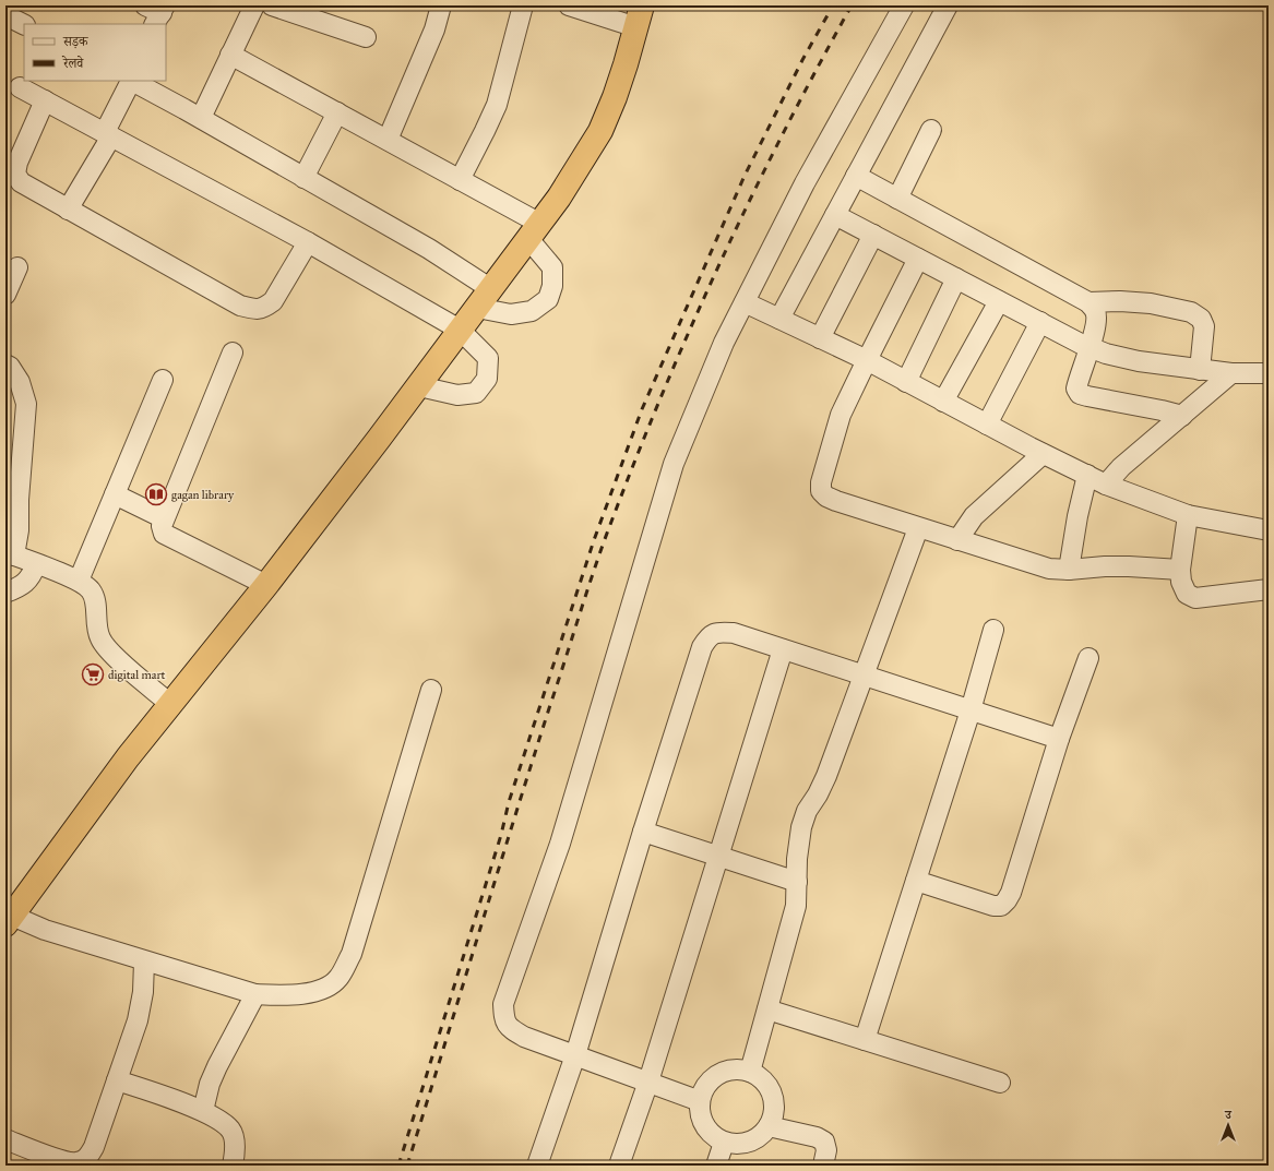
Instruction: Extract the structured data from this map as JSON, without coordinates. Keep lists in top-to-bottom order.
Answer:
{
  "places": {
    "library": ["gagan library"],
    "supermarket": ["digital mart"]
  },
  "legend": ["सड़क", "रेलवे"],
  "north": "top"
}
